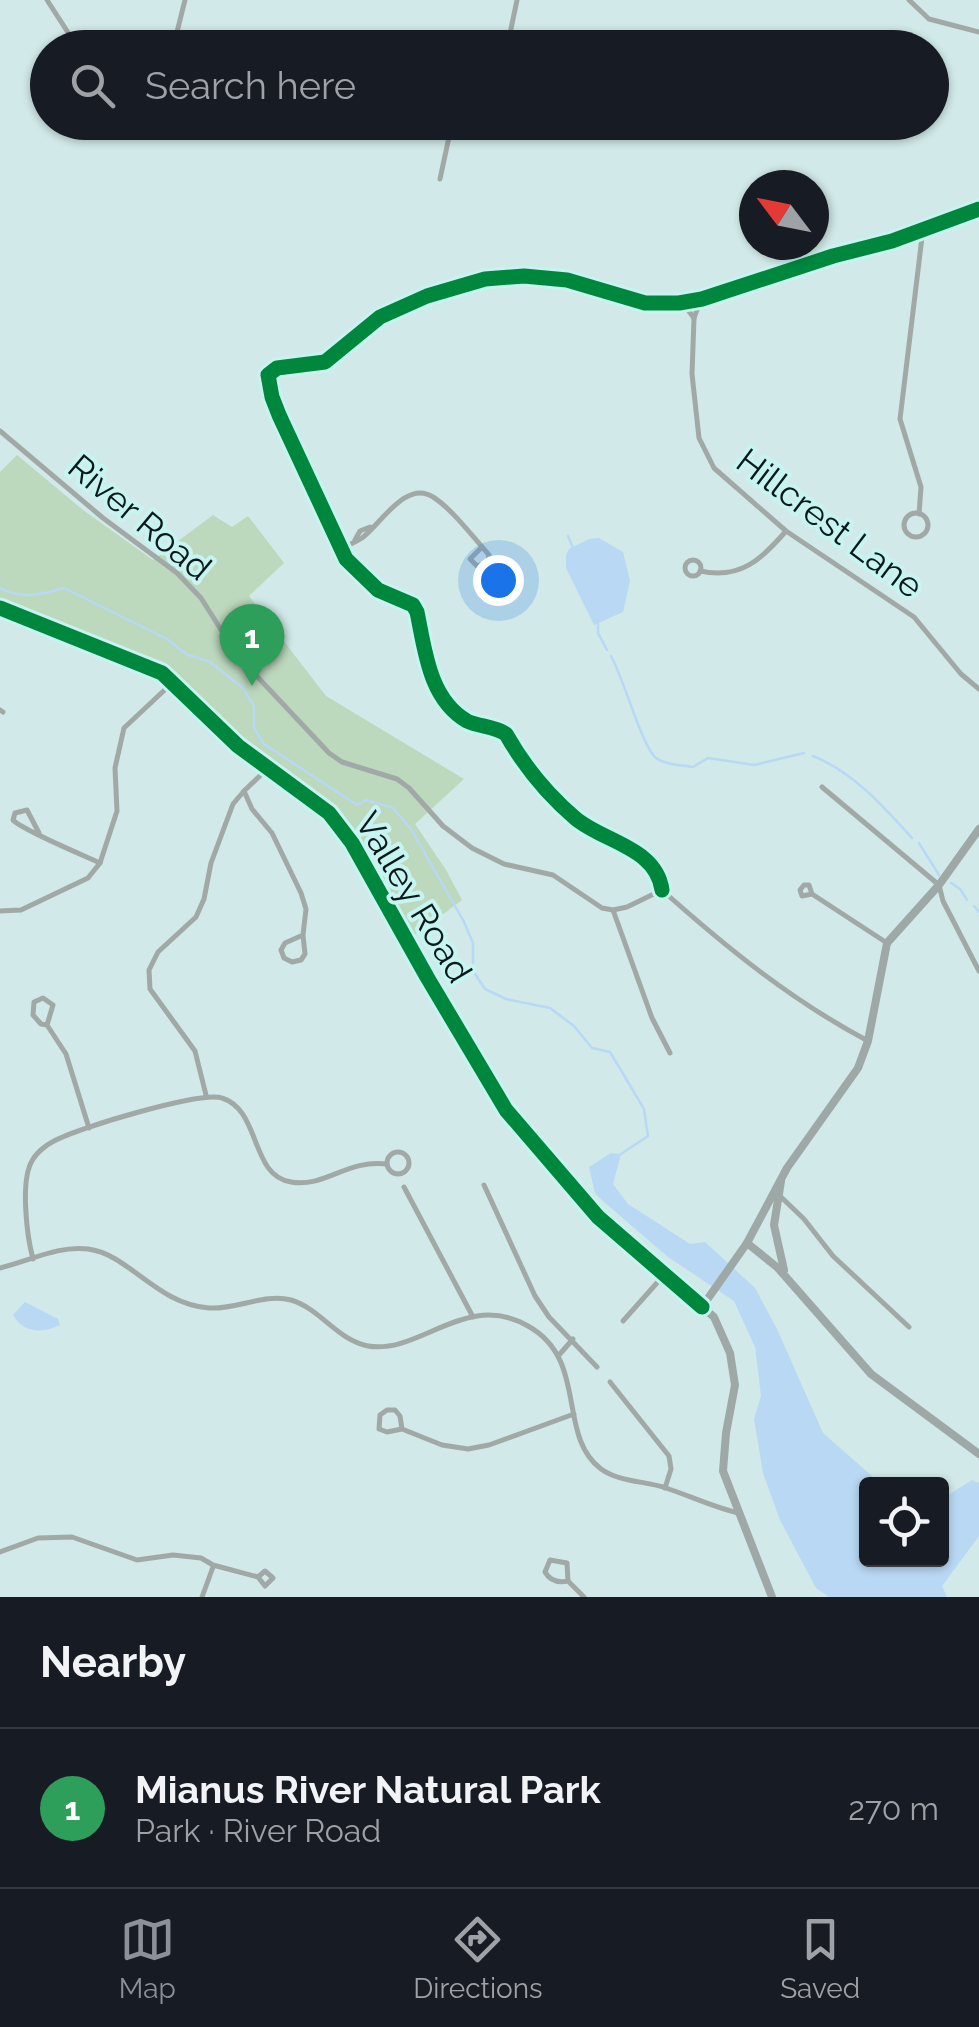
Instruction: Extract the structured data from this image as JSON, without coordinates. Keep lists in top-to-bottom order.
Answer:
{
  "streets": {
    "street": ["River Road", "Hillcrest Lane", "Valley Road"]
  },
  "north": "top left",
  "page": {
    "search": "Search here",
    "pins": "1",
    "heading": "Nearby",
    "list": [
      {
        "mark": "1",
        "name": "Mianus River Natural Park",
        "note": "Park · River Road",
        "value": "270 m"
      }
    ],
    "nav": ["Map", "Directions", "Saved"]
  }
}
